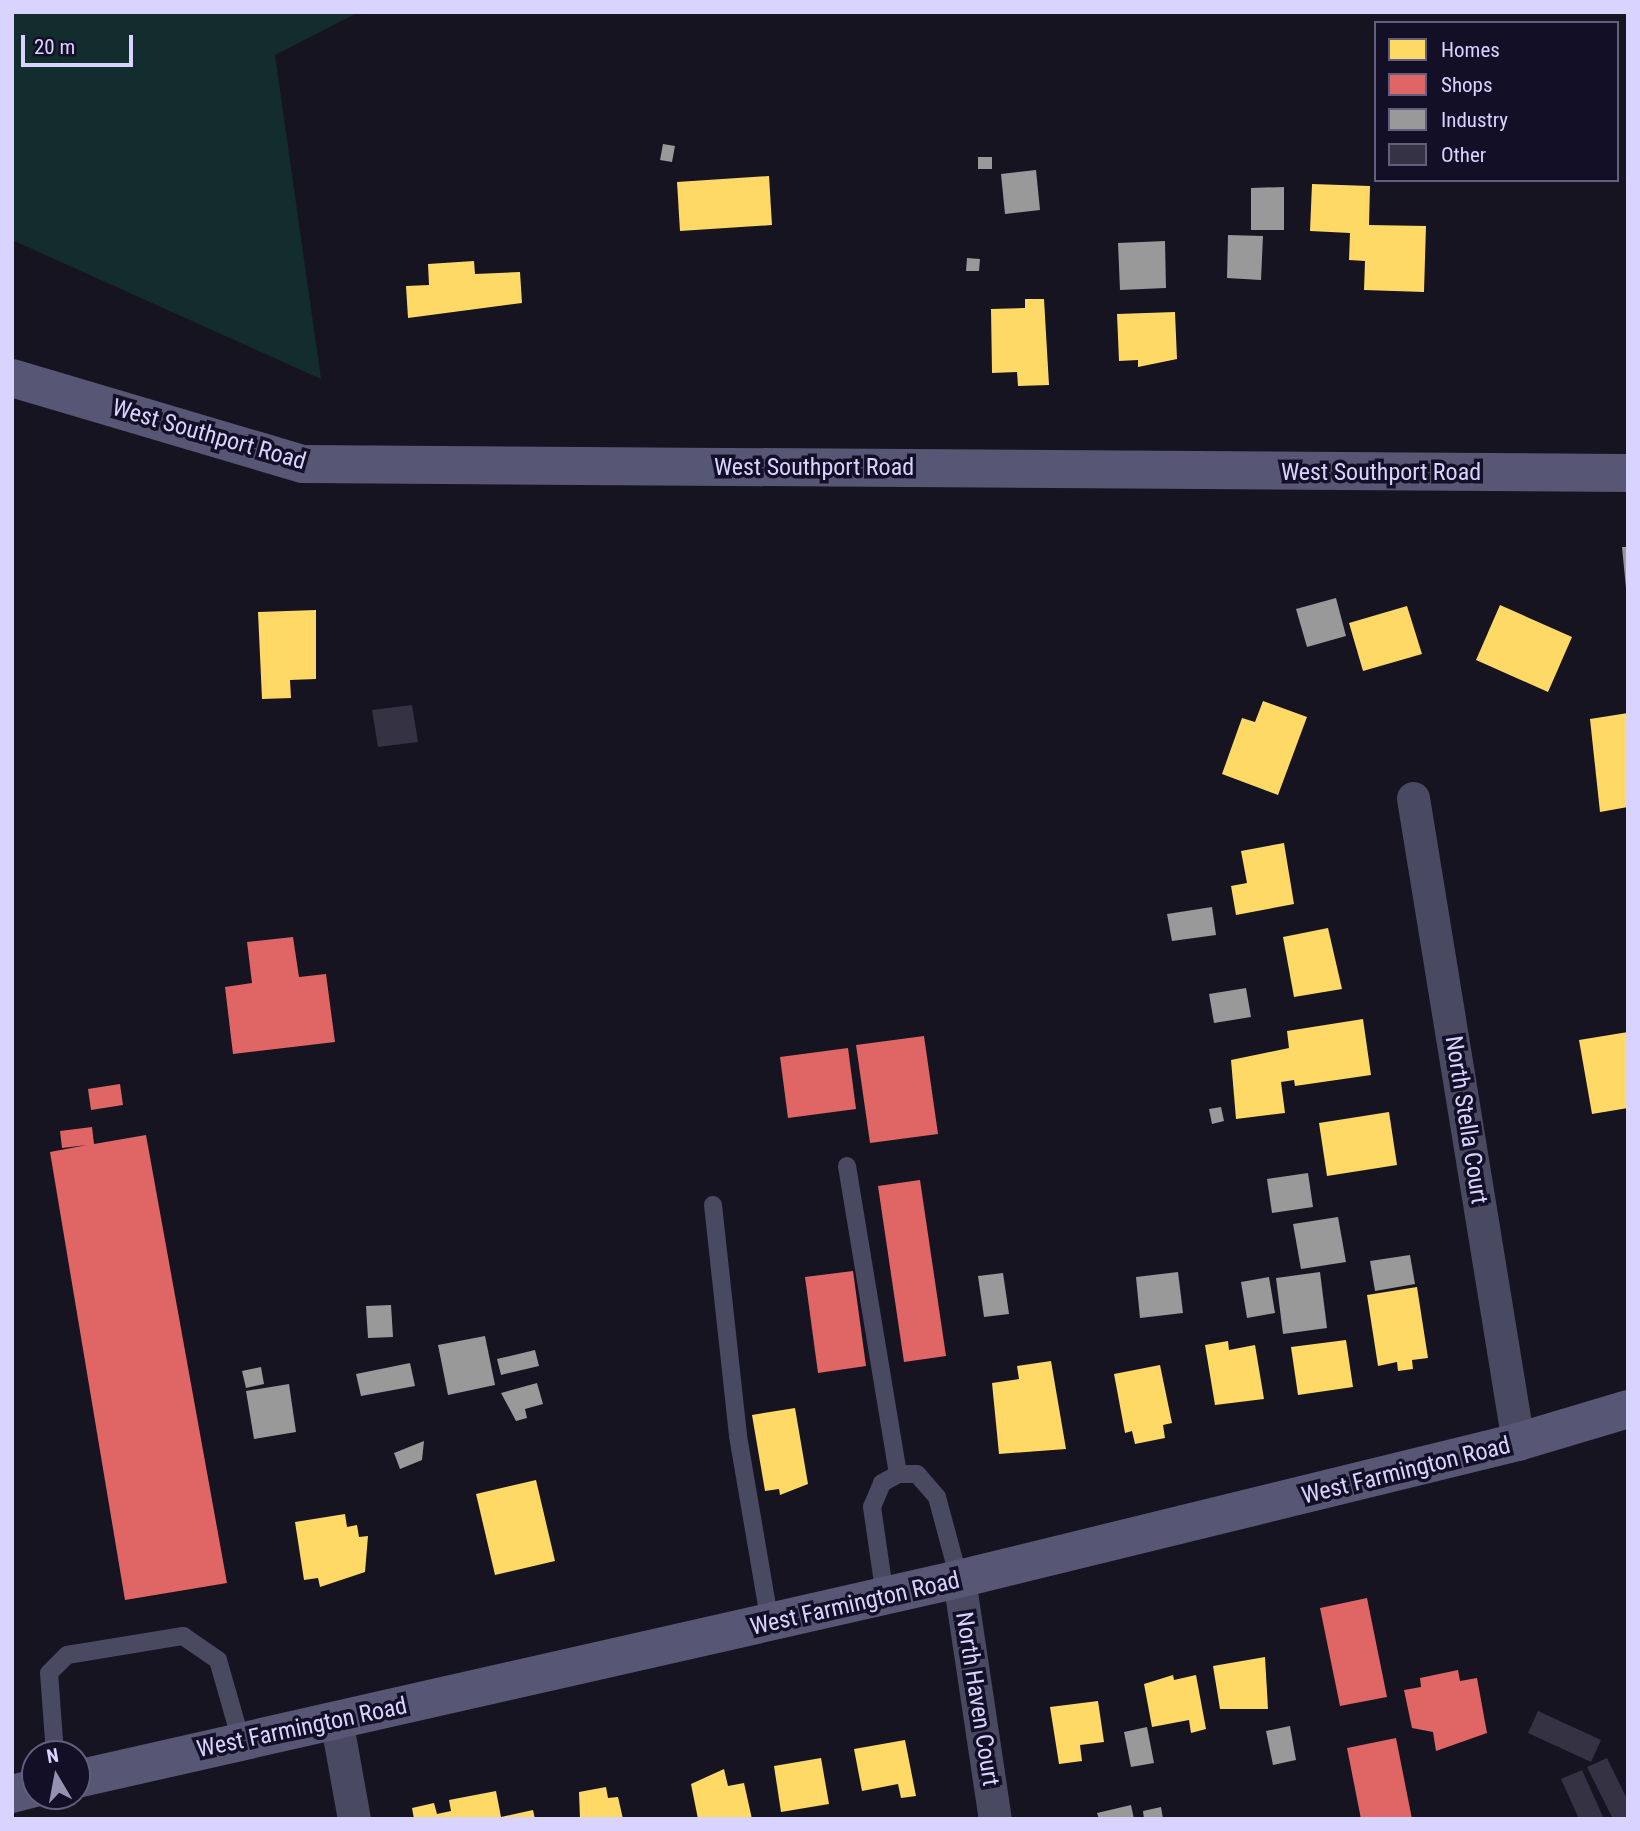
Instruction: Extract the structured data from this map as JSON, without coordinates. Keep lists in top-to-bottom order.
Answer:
{
  "streets": {
    "main road": ["West Southport Road", "West Farmington Road"],
    "street": ["North Stella Court", "North Haven Court"]
  },
  "crossings": [
    ["North Stella Court", "West Farmington Road"],
    ["West Farmington Road", "North Haven Court"]
  ],
  "legend": [
    "Homes",
    "Shops",
    "Industry",
    "Other"
  ],
  "scale_bar": "20 m",
  "north": "top"
}
